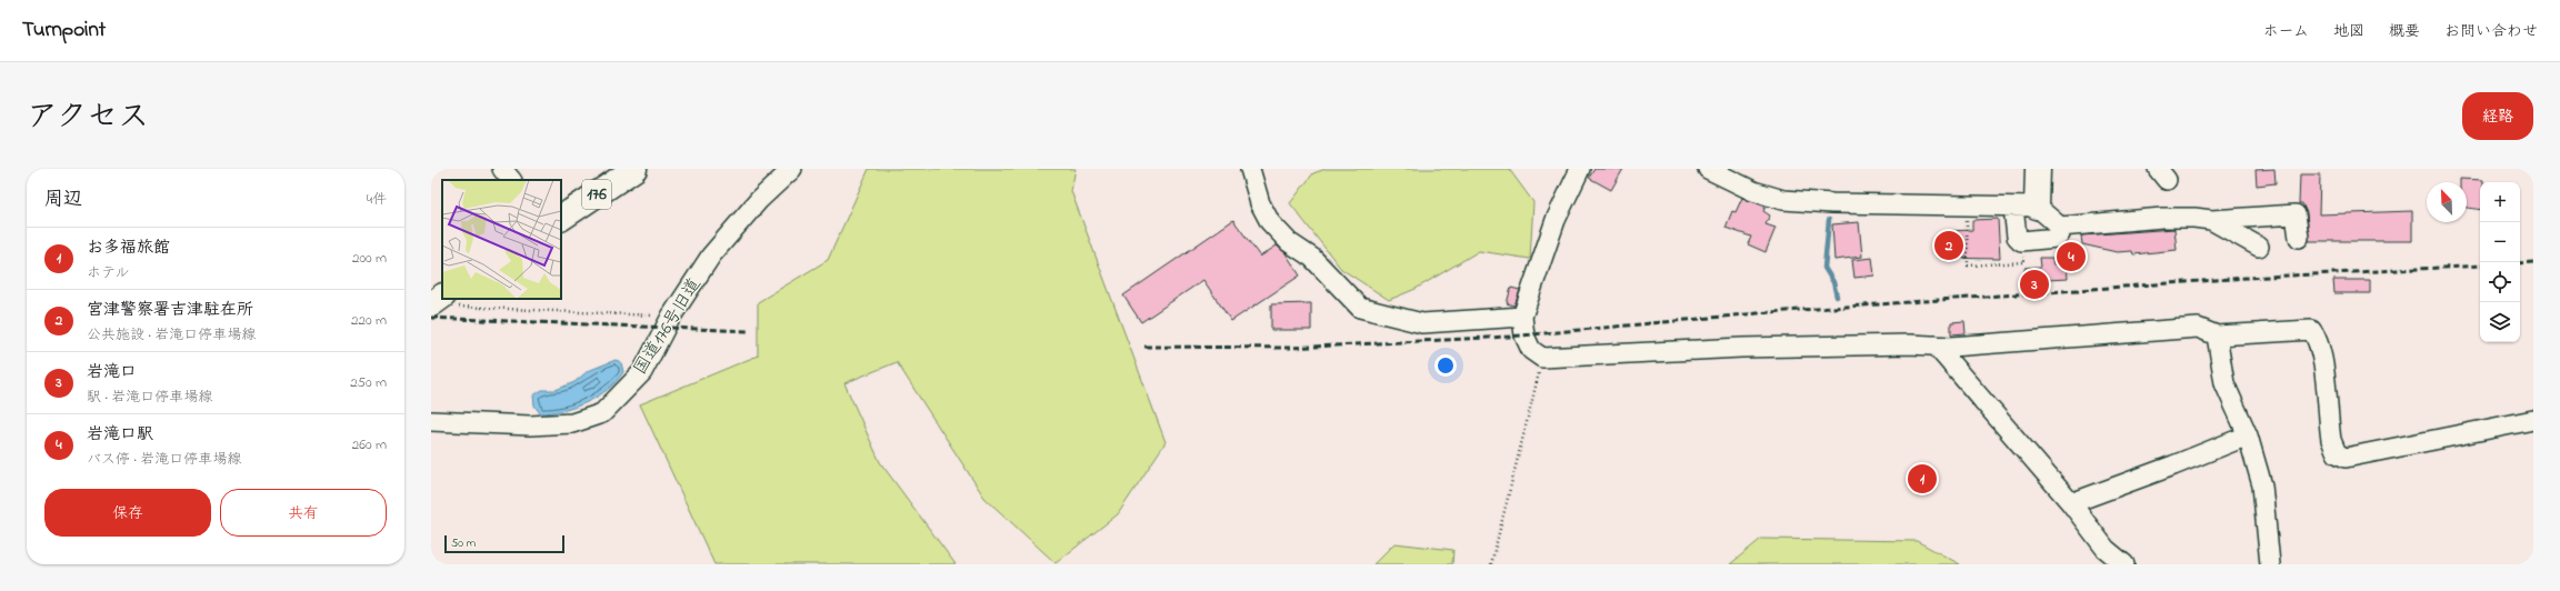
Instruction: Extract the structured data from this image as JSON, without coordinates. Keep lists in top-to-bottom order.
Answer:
{
  "streets": {
    "main road": ["176"],
    "street": ["国道176号旧道"]
  },
  "scale_bar": "50 m",
  "north": "top left",
  "page": {
    "header": "Turnpoint",
    "nav": [
      "ホーム",
      "地図",
      "概要",
      "お問い合わせ"
    ],
    "title": "アクセス",
    "buttons": [
      "経路",
      ["保存", "共有"]
    ],
    "heading": ["周辺", "4件"],
    "map_buttons": ["+", "−"],
    "list": [
      {
        "mark": "1",
        "name": "お多福旅館",
        "note": "ホテル",
        "value": "200 m"
      },
      {
        "mark": "2",
        "name": "宮津警察署吉津駐在所",
        "note": "公共施設 · 岩滝口停車場線",
        "value": "220 m"
      },
      {
        "mark": "3",
        "name": "岩滝口",
        "note": "駅 · 岩滝口停車場線",
        "value": "250 m"
      },
      {
        "mark": "4",
        "name": "岩滝口駅",
        "note": "バス停 · 岩滝口停車場線",
        "value": "260 m"
      }
    ],
    "pins": [
      "2",
      "4",
      "3",
      "1"
    ],
    "scale": "50 m"
  }
}
